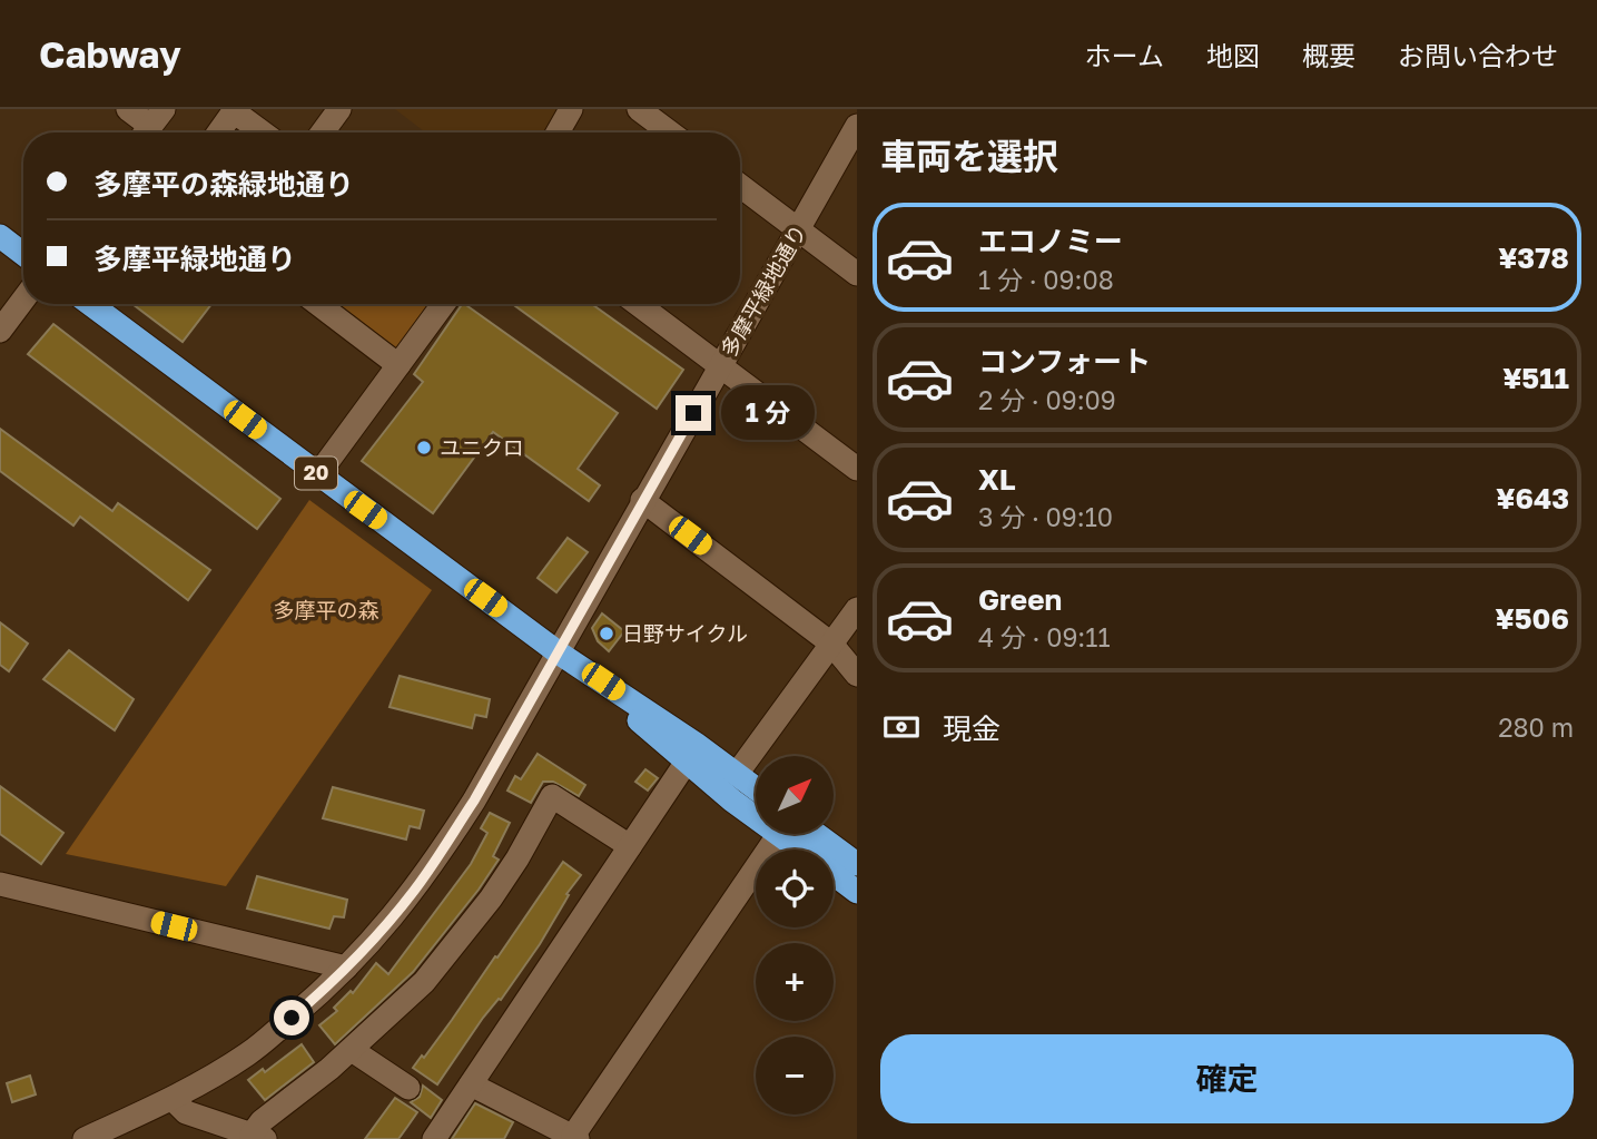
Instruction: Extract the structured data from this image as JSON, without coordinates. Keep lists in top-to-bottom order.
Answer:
{
  "streets": {
    "highway": ["20"],
    "street": ["多摩平緑地通り"]
  },
  "crossings": [
    ["多摩平緑地通り", "20"]
  ],
  "parks": ["多摩平の森"],
  "places": ["ユニクロ", "日野サイクル"],
  "north": "top right",
  "page": {
    "header": "Cabway",
    "nav": [
      "ホーム",
      "地図",
      "概要",
      "お問い合わせ"
    ],
    "heading": "車両を選択",
    "banner": ["多摩平の森緑地通り", "多摩平緑地通り"],
    "list": [
      {
        "name": "エコノミー",
        "note": "1 分 · 09:08",
        "value": "¥378"
      },
      {
        "name": "コンフォート",
        "note": "2 分 · 09:09",
        "value": "¥511"
      },
      {
        "name": "XL",
        "note": "3 分 · 09:10",
        "value": "¥643"
      },
      {
        "name": "Green",
        "note": "4 分 · 09:11",
        "value": "¥506"
      }
    ],
    "bubble": "1 分",
    "pay": ["現金", "280 m"],
    "map_buttons": ["+", "−"],
    "buttons": "確定"
  }
}
